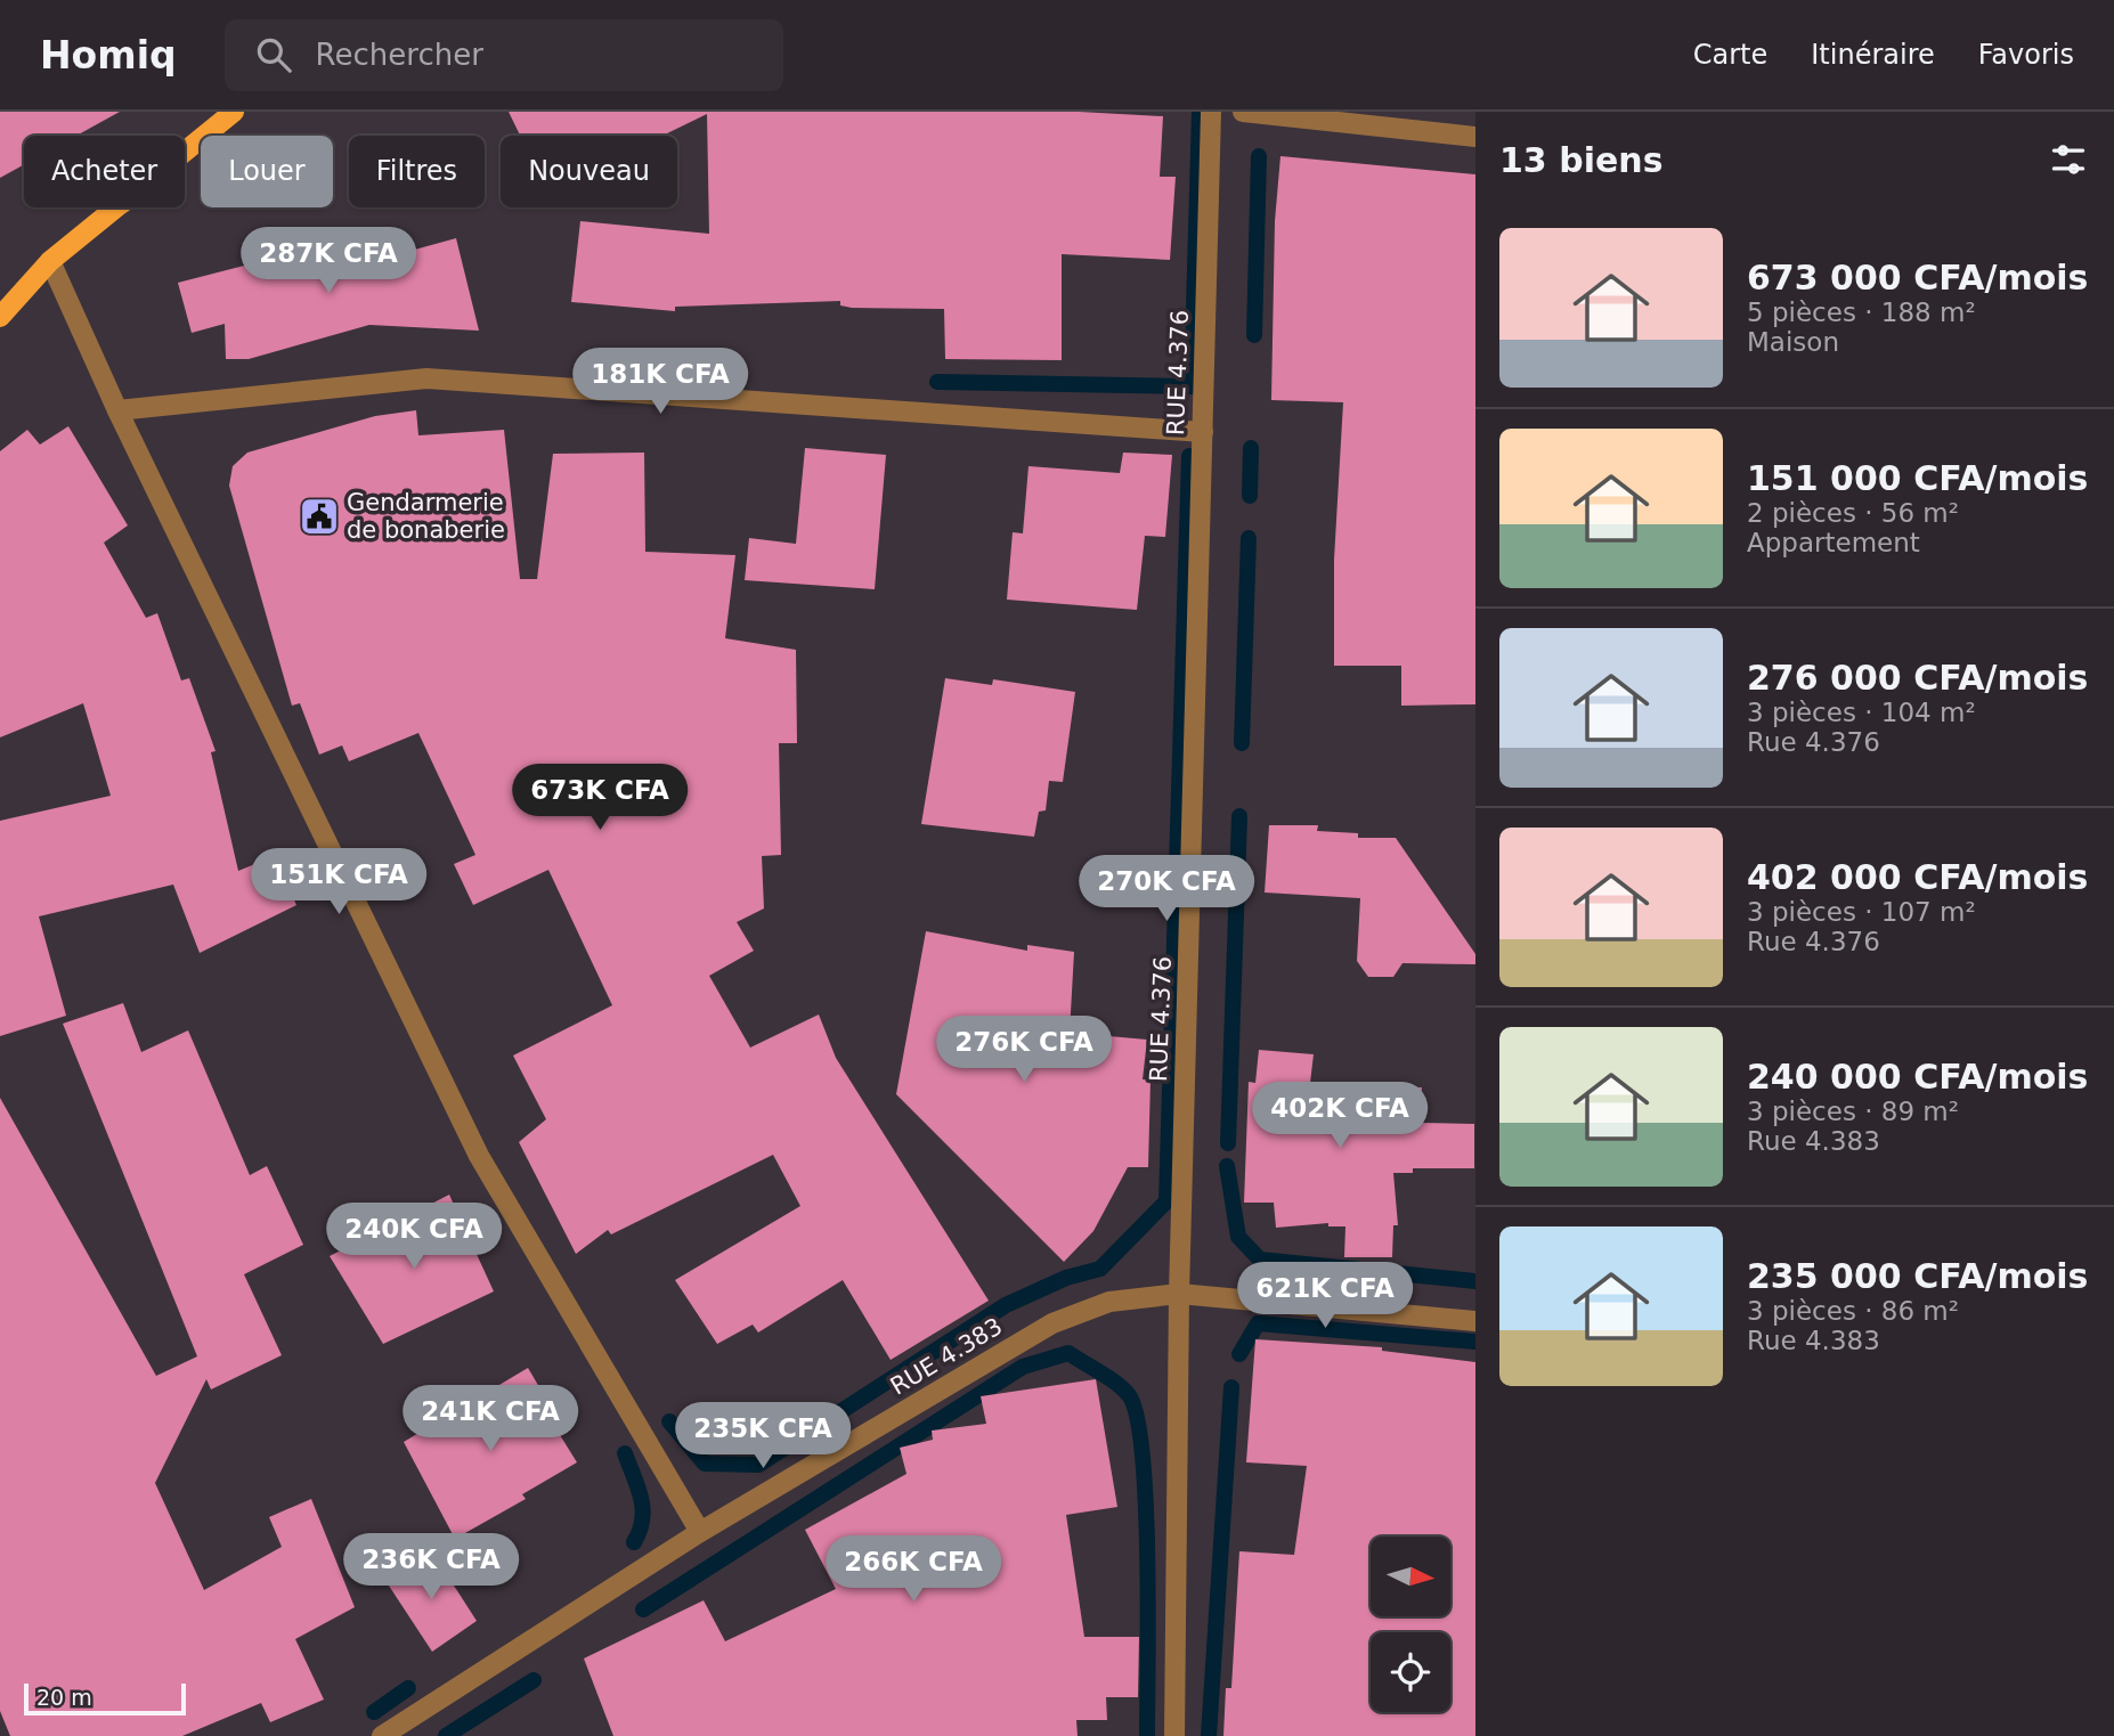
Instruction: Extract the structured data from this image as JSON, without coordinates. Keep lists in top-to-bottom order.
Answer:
{
  "streets": {
    "street": ["RUE 4.376", "RUE 4.383"]
  },
  "crossings": [
    ["RUE 4.376", "RUE 4.383"]
  ],
  "places": {
    "public building": ["Gendarmerie de bonaberie"]
  },
  "scale_bar": "20 m",
  "north": "right",
  "page": {
    "header": "Homiq",
    "search": "Rechercher",
    "nav": ["Carte", "Itinéraire", "Favoris"],
    "heading": "13 biens",
    "chip": [
      "Acheter",
      "Louer",
      "Filtres",
      "Nouveau"
    ],
    "list": [
      {
        "name": "673 000 CFA/mois",
        "note": "5 pièces · 188 m² · Maison"
      },
      {
        "name": "151 000 CFA/mois",
        "note": "2 pièces · 56 m² · Appartement"
      },
      {
        "name": "276 000 CFA/mois",
        "note": "3 pièces · 104 m² · Rue 4.376"
      },
      {
        "name": "402 000 CFA/mois",
        "note": "3 pièces · 107 m² · Rue 4.376"
      },
      {
        "name": "240 000 CFA/mois",
        "note": "3 pièces · 89 m² · Rue 4.383"
      },
      {
        "name": "235 000 CFA/mois",
        "note": "3 pièces · 86 m² · Rue 4.383"
      }
    ],
    "price": [
      "287K CFA",
      "181K CFA",
      "673K CFA",
      "151K CFA",
      "270K CFA",
      "276K CFA",
      "402K CFA",
      "240K CFA",
      "621K CFA",
      "241K CFA",
      "235K CFA",
      "236K CFA",
      "266K CFA"
    ],
    "scale": "20 m"
  }
}
